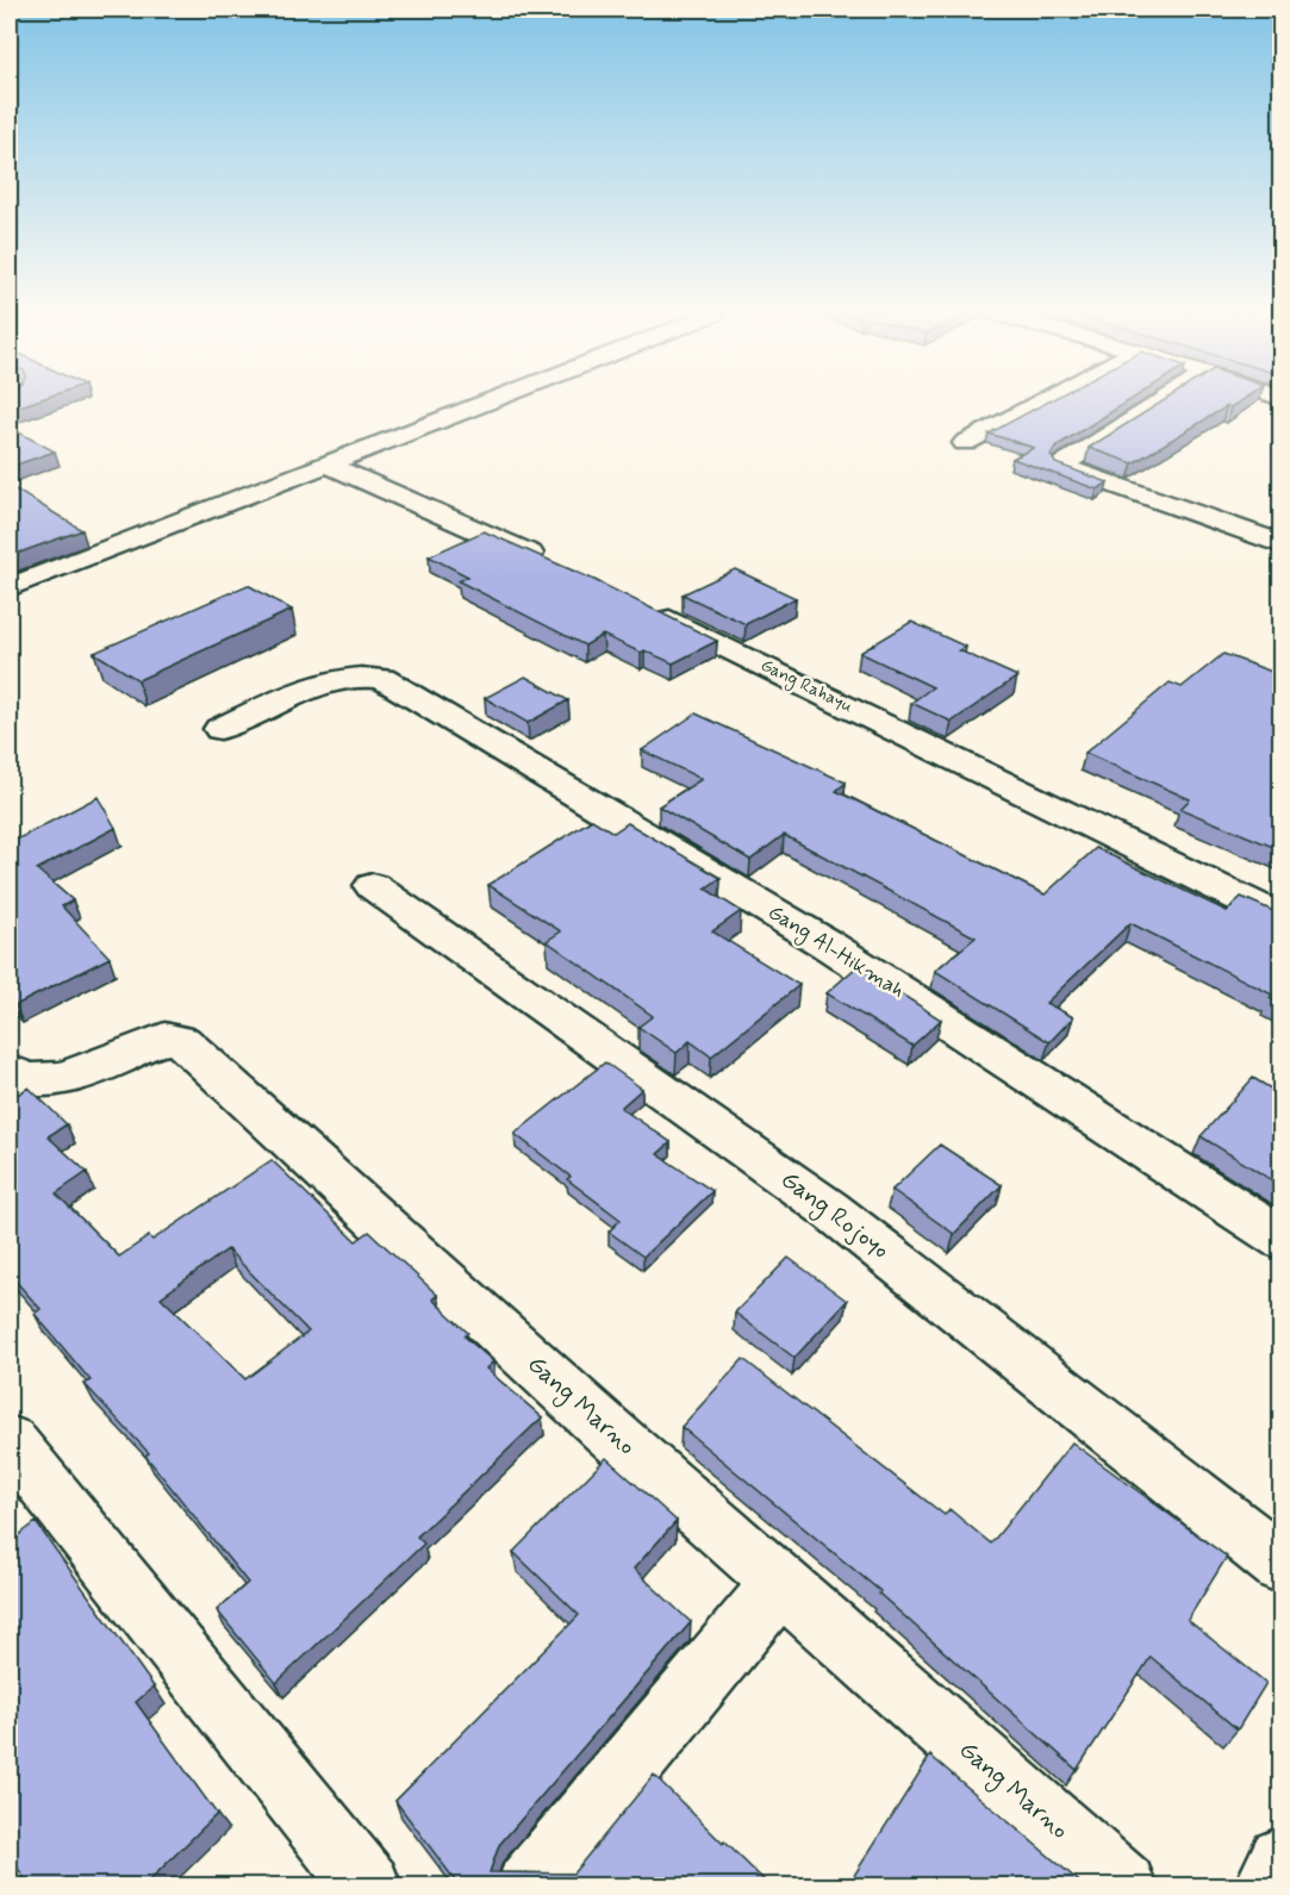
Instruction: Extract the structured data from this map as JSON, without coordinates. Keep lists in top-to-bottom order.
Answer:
{
  "streets": {
    "street": [
      "Gang Rahayu",
      "Gang Al-Hikmah",
      "Gang Rojoyo",
      "Gang Marno"
    ]
  }
}
